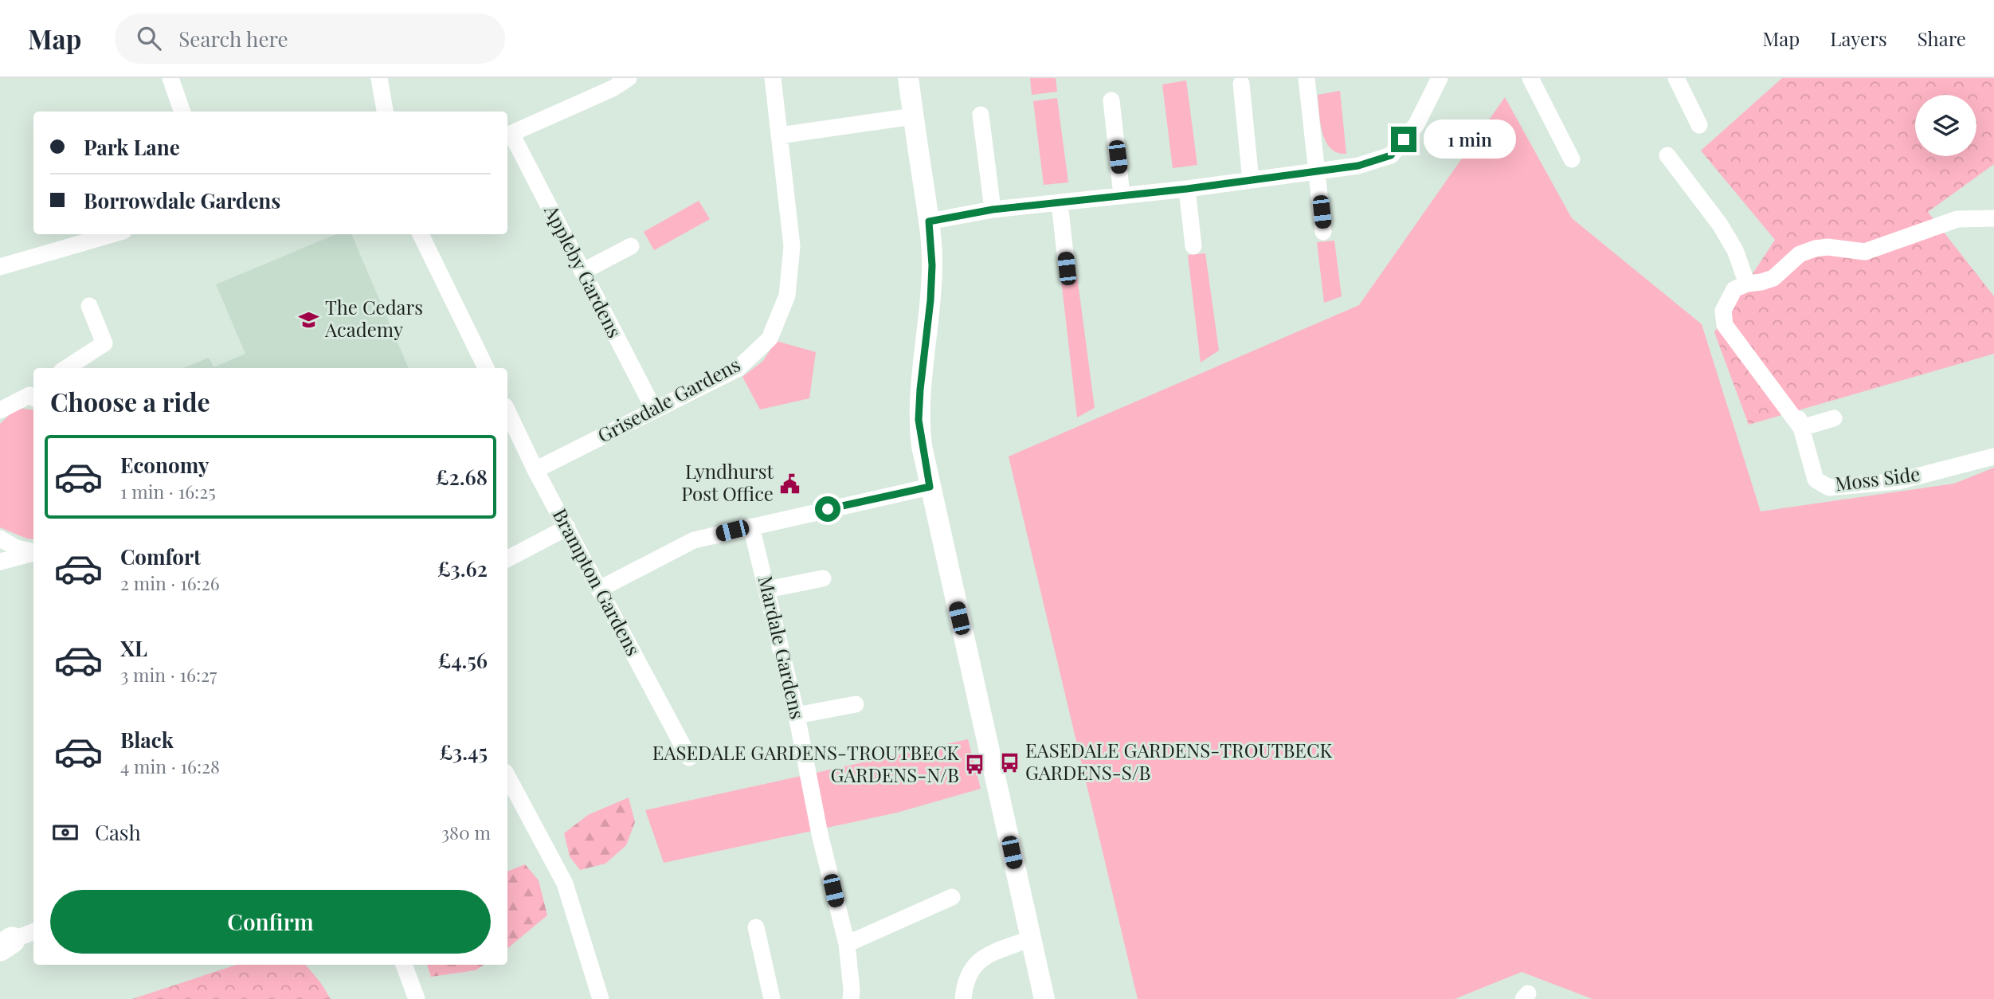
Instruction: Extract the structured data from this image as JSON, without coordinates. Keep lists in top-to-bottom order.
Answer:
{
  "streets": {
    "street": [
      "Appleby Gardens",
      "Grisedale Gardens",
      "Moss Side",
      "Brampton Gardens",
      "Mardale Gardens"
    ]
  },
  "crossings": [
    ["Appleby Gardens", "Grisedale Gardens"],
    ["Grisedale Gardens", "Brampton Gardens"]
  ],
  "places": {
    "school or university": ["The Cedars Academy"],
    "public building": ["Lyndhurst Post Office"],
    "bus stop": ["EASEDALE GARDENS-TROUTBECK GARDENS-S/B", "EASEDALE GARDENS-TROUTBECK GARDENS-N/B"]
  },
  "page": {
    "header": "Map",
    "search": "Search here",
    "nav": ["Map", "Layers", "Share"],
    "banner": ["Park Lane", "Borrowdale Gardens"],
    "bubble": "1 min",
    "heading": "Choose a ride",
    "list": [
      {
        "name": "Economy",
        "note": "1 min · 16:25",
        "value": "£2.68"
      },
      {
        "name": "Comfort",
        "note": "2 min · 16:26",
        "value": "£3.62"
      },
      {
        "name": "XL",
        "note": "3 min · 16:27",
        "value": "£4.56"
      },
      {
        "name": "Black",
        "note": "4 min · 16:28",
        "value": "£3.45"
      }
    ],
    "pay": ["Cash", "380 m"],
    "buttons": "Confirm"
  }
}
